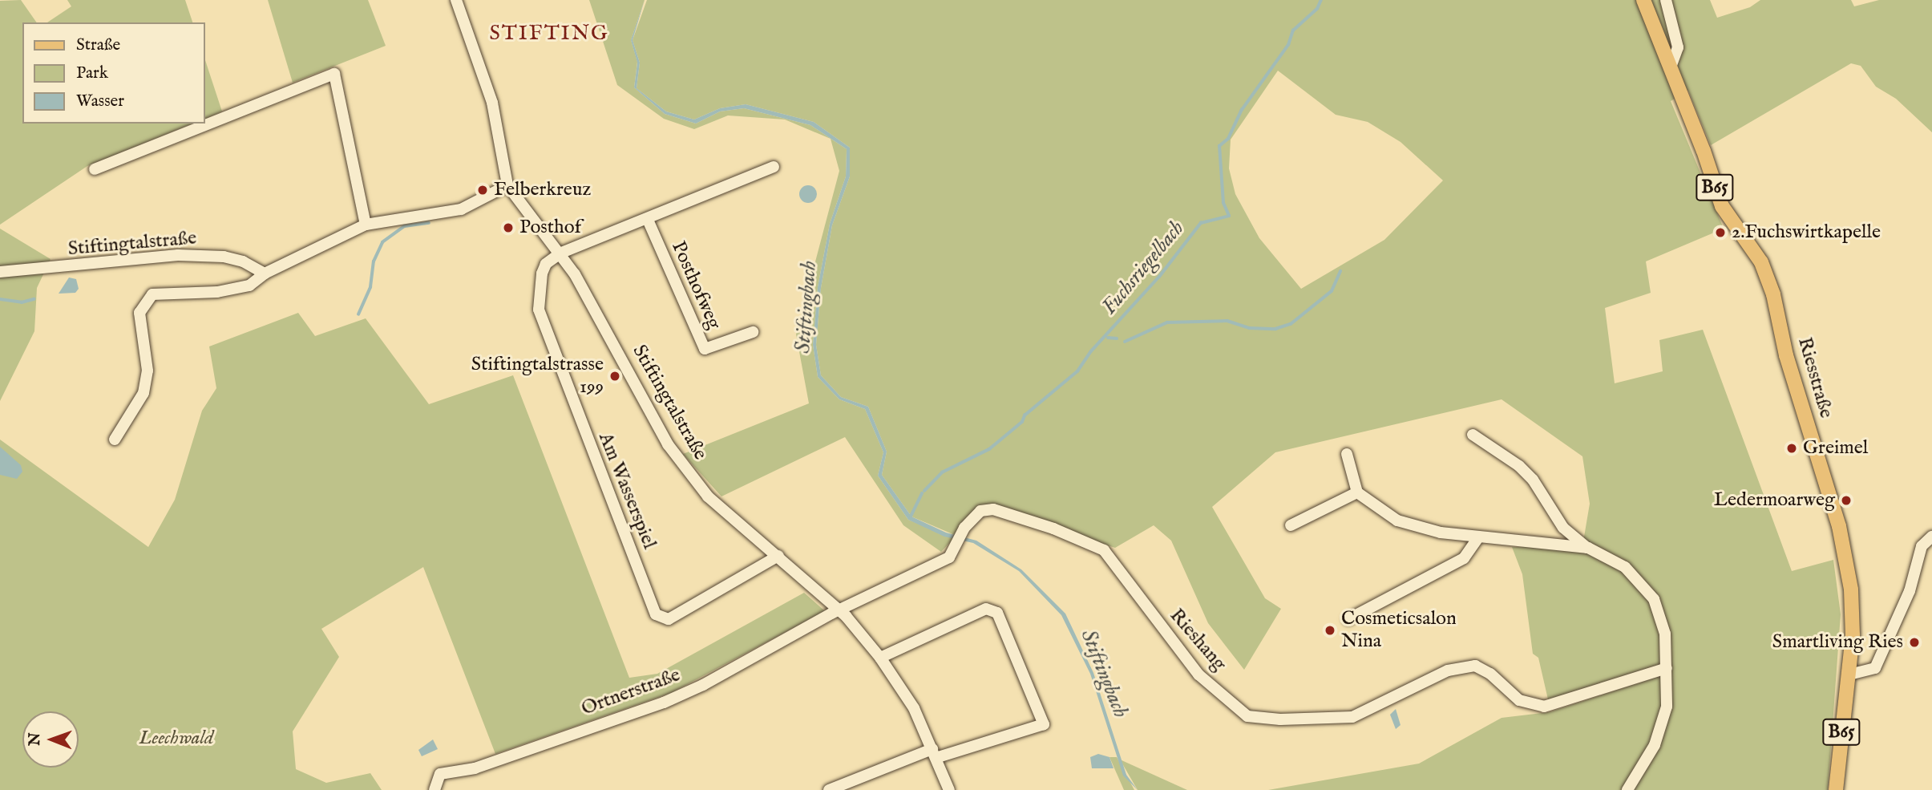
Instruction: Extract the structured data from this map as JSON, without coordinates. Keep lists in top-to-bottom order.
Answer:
{
  "streets": {
    "main road": ["B65", "Riesstraße"],
    "street": [
      "Stiftingtalstraße",
      "Posthofweg",
      "Am Wasserspiel",
      "Rieshang",
      "Ortnerstraße"
    ]
  },
  "crossings": [
    ["Stiftingtalstraße", "Am Wasserspiel"],
    ["Stiftingtalstraße", "Rieshang"],
    ["Stiftingtalstraße", "Ortnerstraße"],
    ["Rieshang", "Ortnerstraße"]
  ],
  "districts": ["STIFTING"],
  "water": ["Fuchsriegelbach", "Stiftingbach"],
  "parks": ["Leechwald"],
  "places": [
    "Felberkreuz",
    "Posthof",
    "2.Fuchswirtkapelle",
    "Stiftingtalstrasse 199",
    "Greimel",
    "Ledermoarweg",
    "Cosmeticsalon Nina",
    "Smartliving Ries"
  ],
  "legend": ["Straße", "Park", "Wasser"],
  "north": "left"
}
